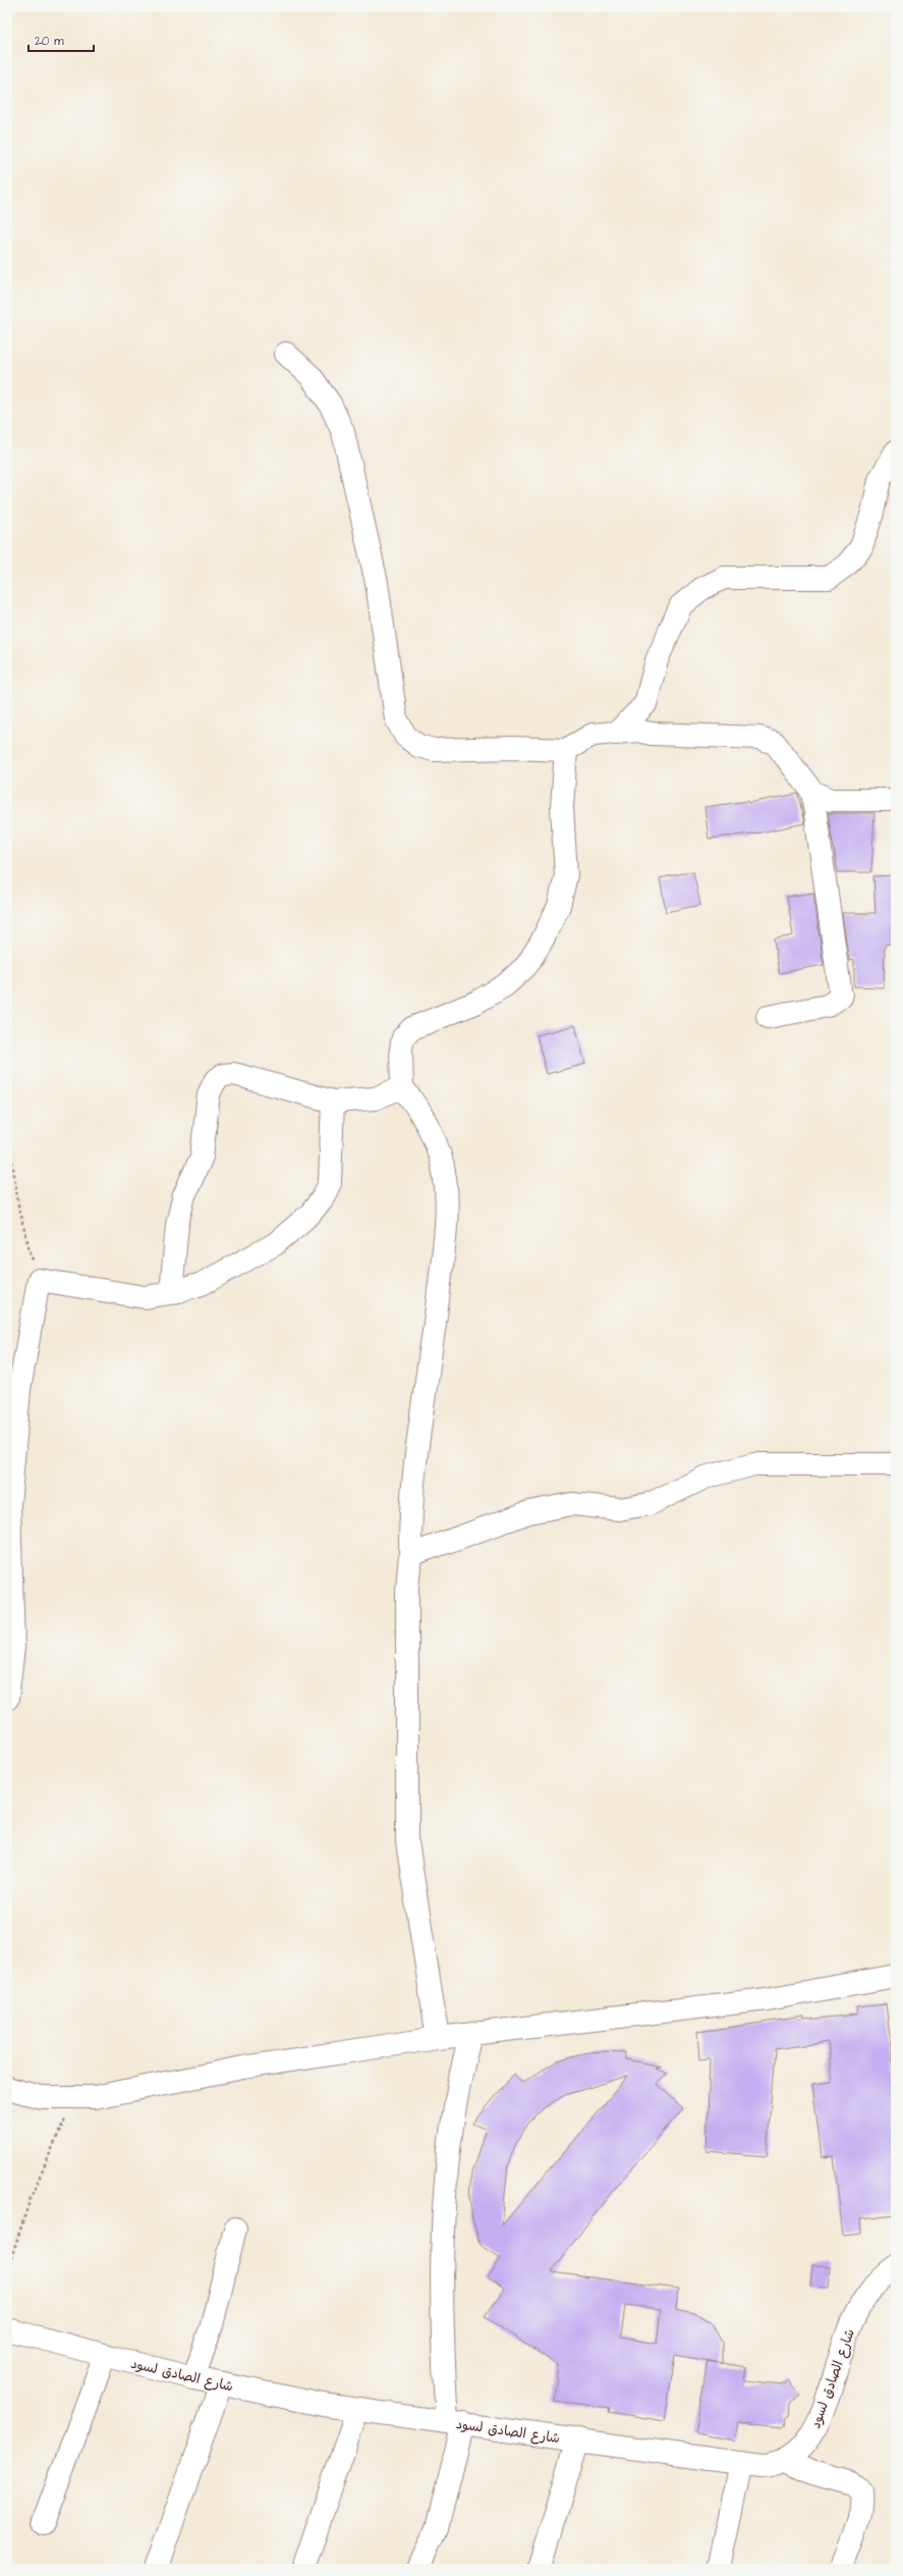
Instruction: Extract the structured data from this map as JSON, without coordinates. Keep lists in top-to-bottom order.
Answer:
{
  "streets": {
    "street": ["شارع الصادق لسود"]
  },
  "scale_bar": "20 m"
}
